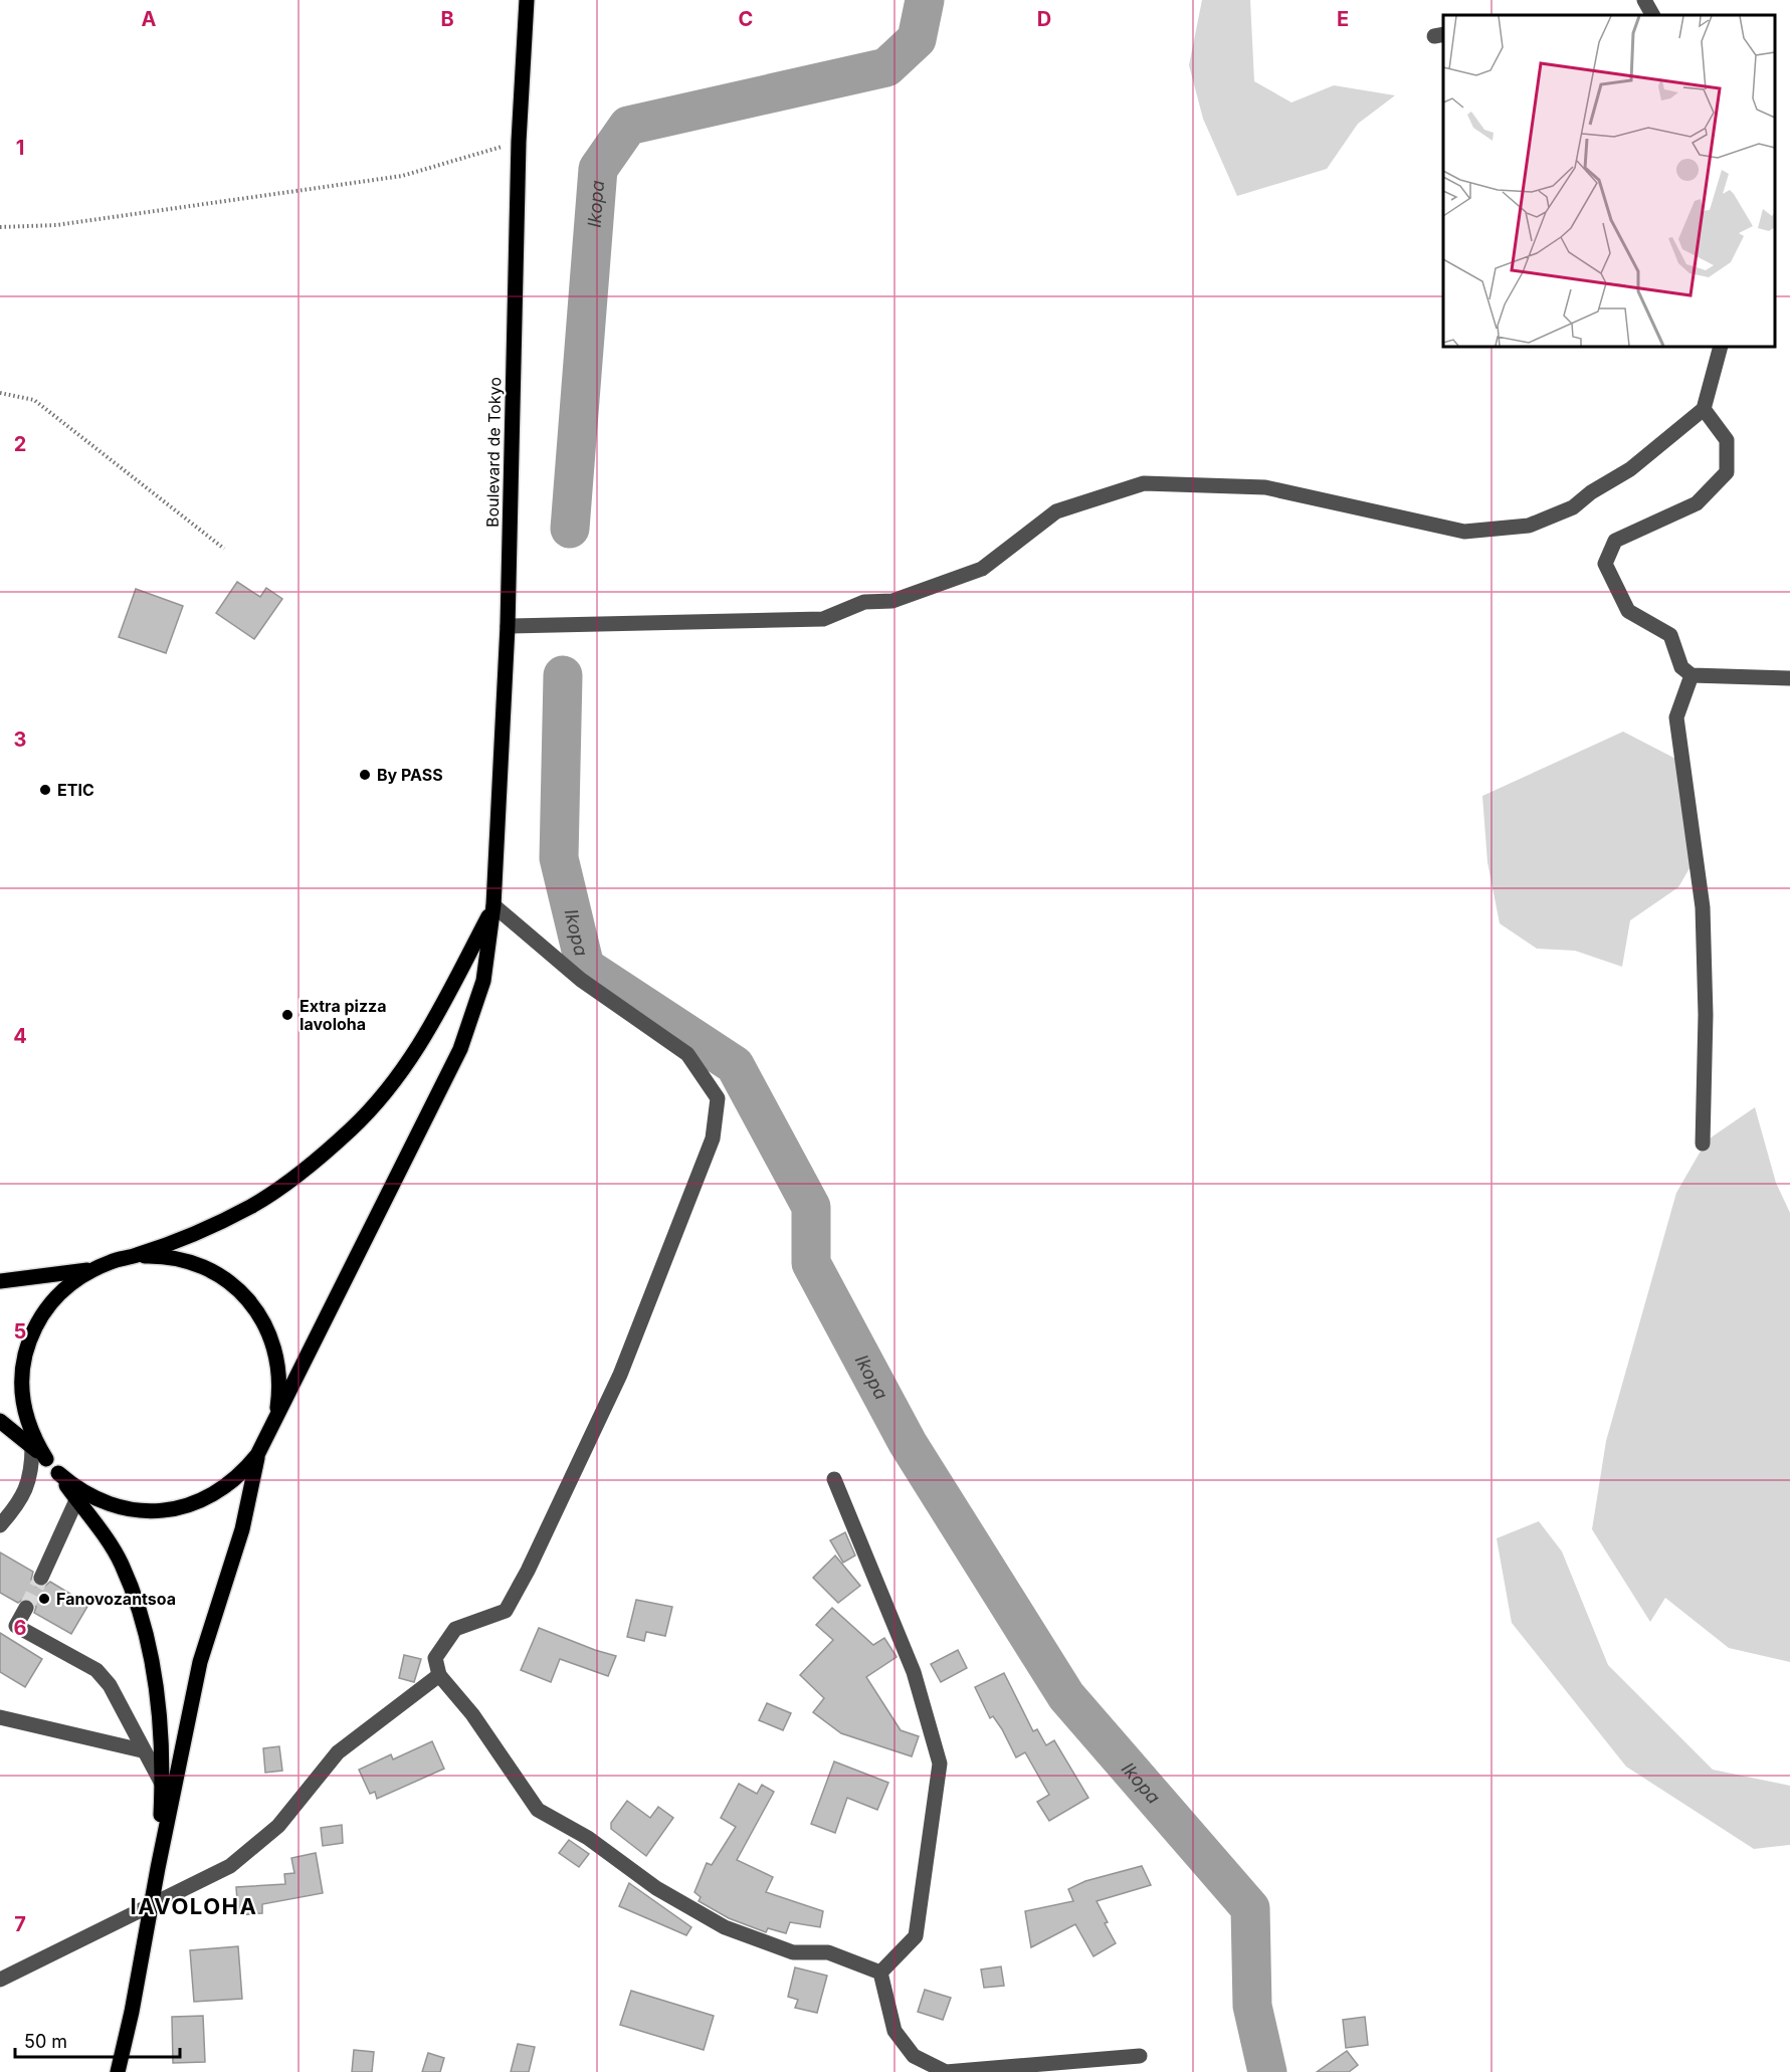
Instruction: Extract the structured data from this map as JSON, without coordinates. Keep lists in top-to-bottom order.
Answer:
{
  "streets": {
    "main road": ["Boulevard de Tokyo"]
  },
  "districts": ["IAVOLOHA"],
  "water": ["Ikopa"],
  "places": [
    "By PASS",
    "ETIC",
    "Extra pizza Iavoloha",
    "Fanovozantsoa"
  ],
  "scale_bar": "50 m",
  "grid": {
    "columns": [
      "A",
      "B",
      "C",
      "D",
      "E"
    ],
    "rows": [
      "1",
      "2",
      "3",
      "4",
      "5",
      "6",
      "7"
    ]
  }
}
